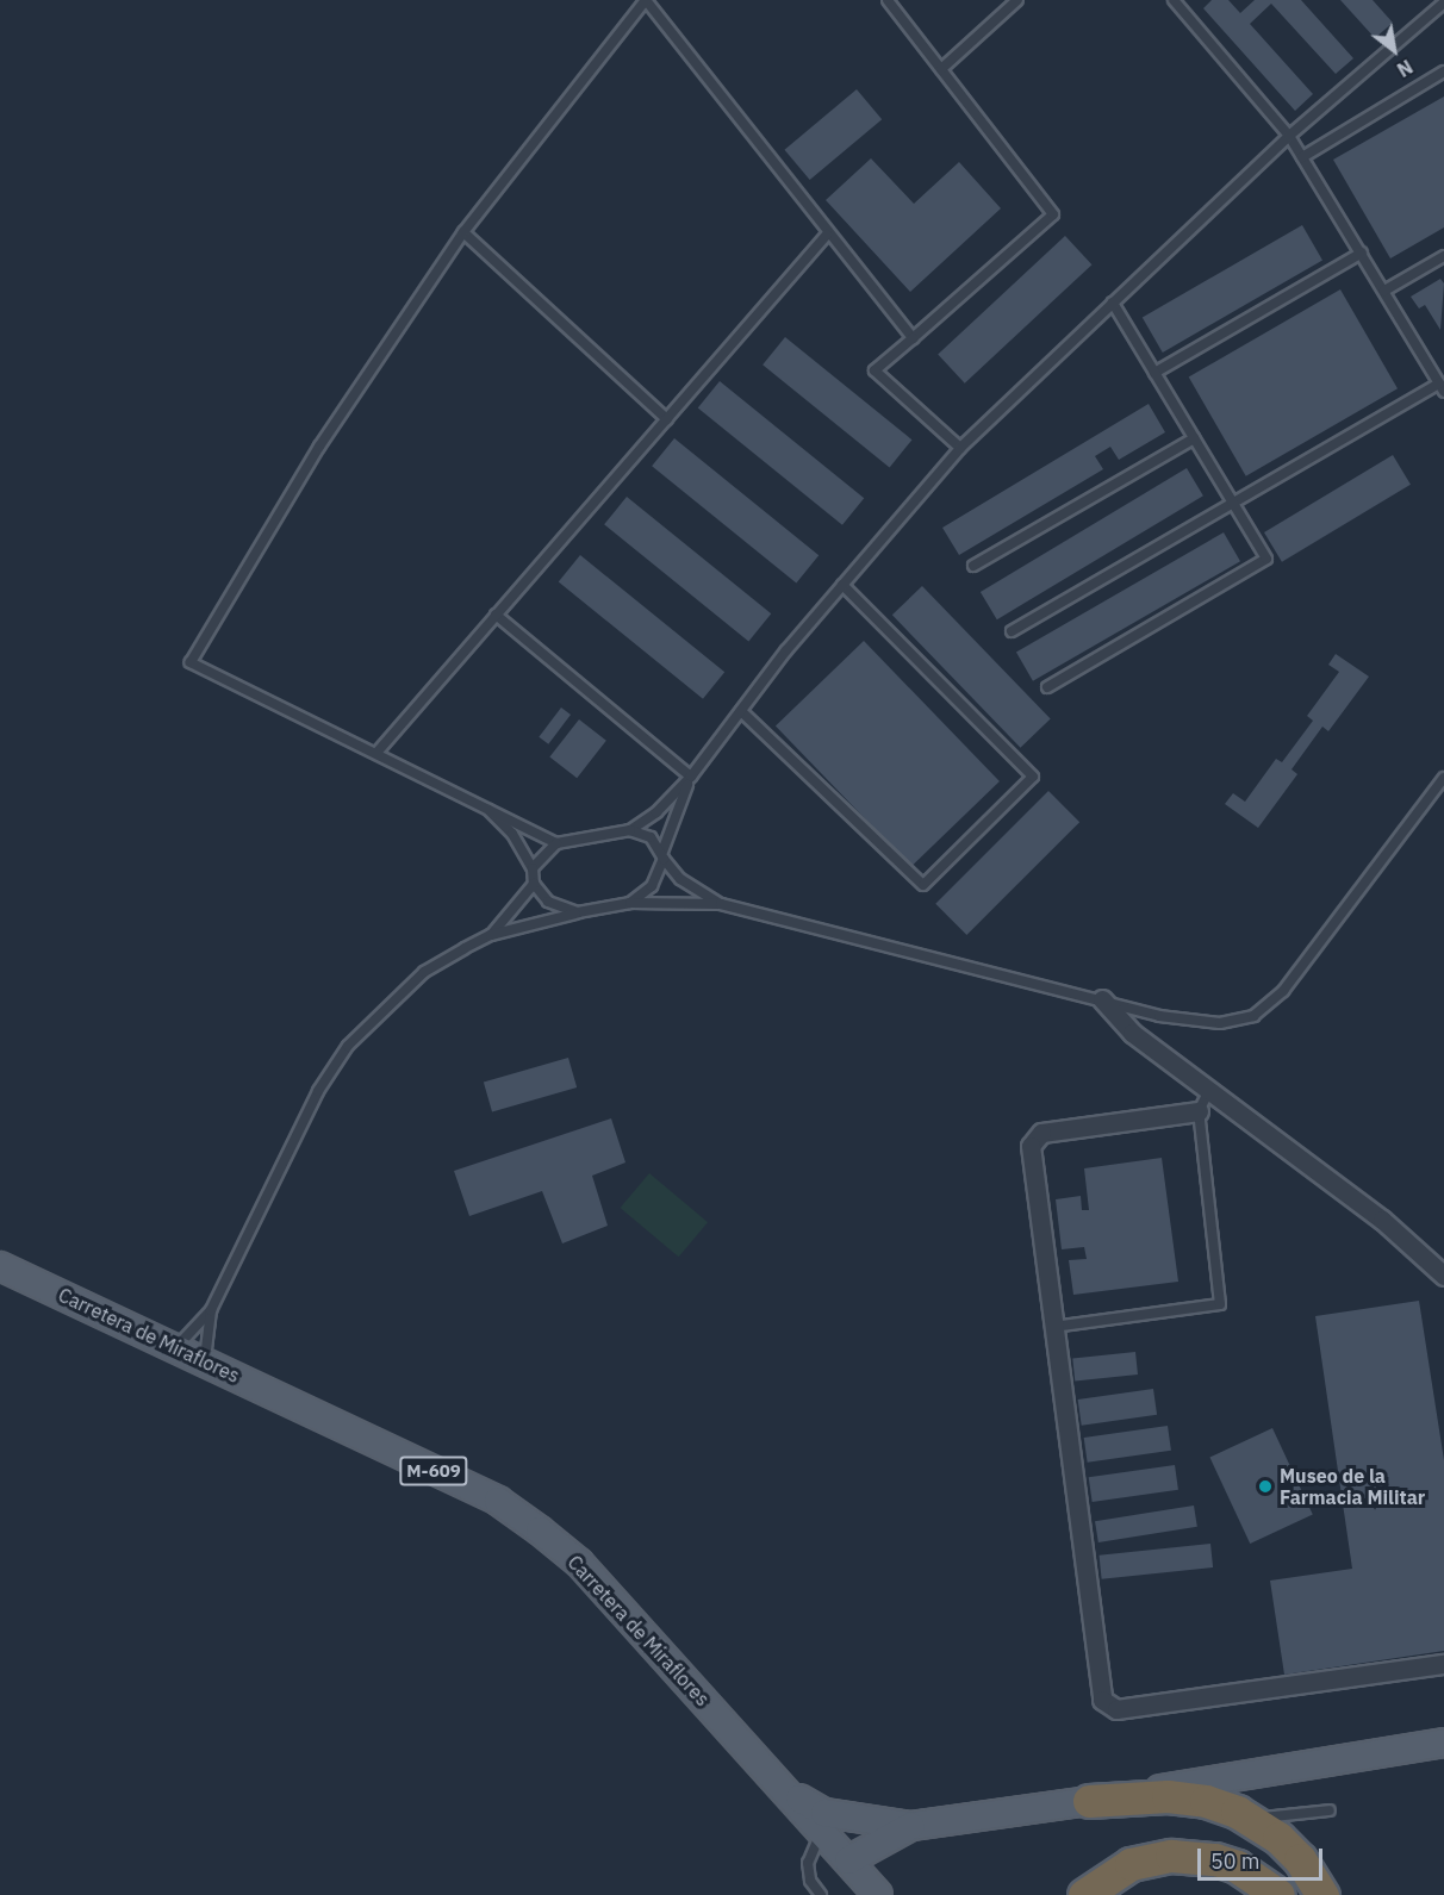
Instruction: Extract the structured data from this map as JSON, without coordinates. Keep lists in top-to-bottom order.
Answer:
{
  "streets": {
    "main road": ["Carretera de Miraflores", "M-609"]
  },
  "places": ["Museo de la Farmacia Militar"],
  "scale_bar": "50 m",
  "north": "bottom right"
}
